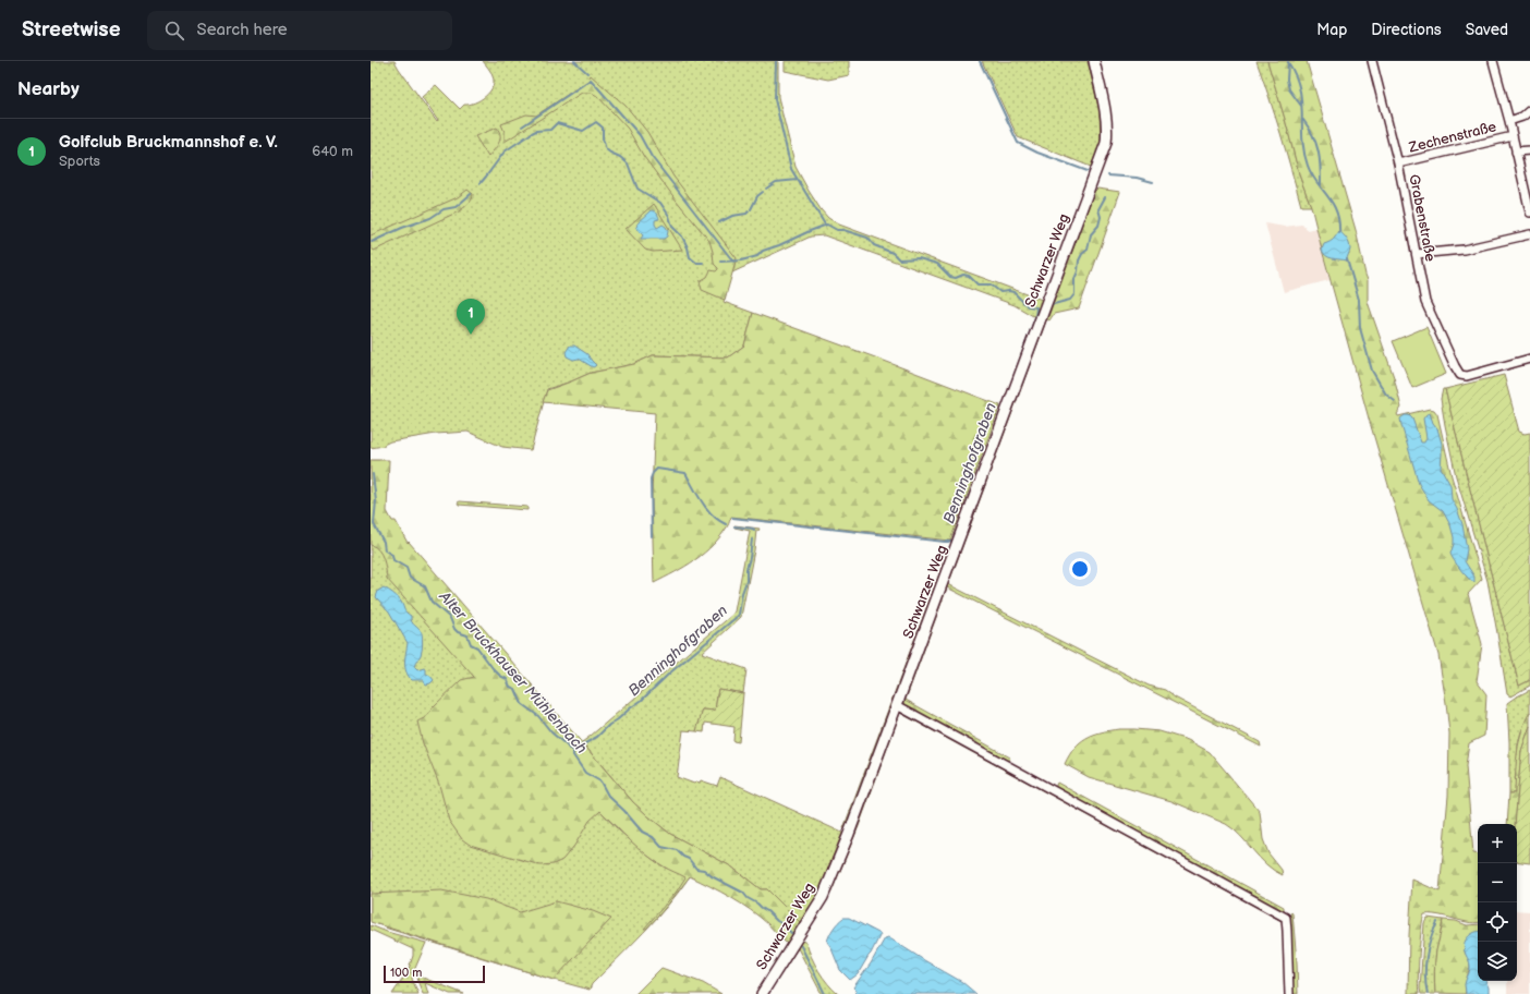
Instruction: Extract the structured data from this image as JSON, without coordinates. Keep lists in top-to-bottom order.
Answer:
{
  "streets": {
    "street": ["Zechenstraße", "Grabenstraße", "Schwarzer Weg"]
  },
  "crossings": [
    ["Zechenstraße", "Grabenstraße"]
  ],
  "water": ["Benninghofgraben", "Alter Bruckhauser Mühlenbach"],
  "scale_bar": "100 m",
  "page": {
    "header": "Streetwise",
    "search": "Search here",
    "nav": ["Map", "Directions", "Saved"],
    "heading": "Nearby",
    "list": [
      {
        "mark": "1",
        "name": "Golfclub Bruckmannshof e. V.",
        "note": "Sports",
        "value": "640 m"
      }
    ],
    "pins": "1",
    "map_buttons": ["+", "−"],
    "scale": "100 m"
  }
}
